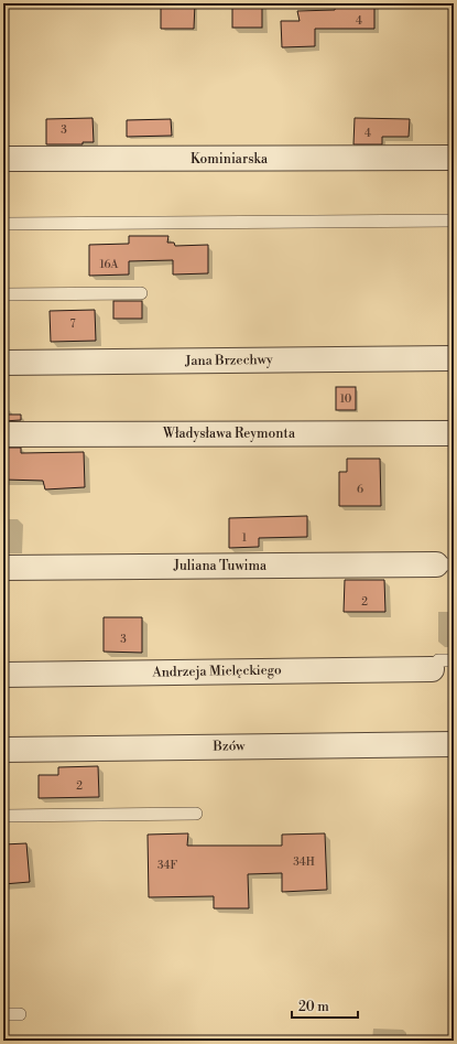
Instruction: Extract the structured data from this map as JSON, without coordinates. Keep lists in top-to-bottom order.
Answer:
{
  "streets": {
    "street": [
      "Kominiarska",
      "Jana Brzechwy",
      "Władysława Reymonta",
      "Juliana Tuwima",
      "Andrzeja Mielęckiego",
      "Bzów"
    ]
  },
  "house_numbers": [
    "4",
    "3",
    "4",
    "16A",
    "7",
    "10",
    "6",
    "1",
    "2",
    "3",
    "2",
    "34H",
    "34F"
  ],
  "scale_bar": "20 m"
}
